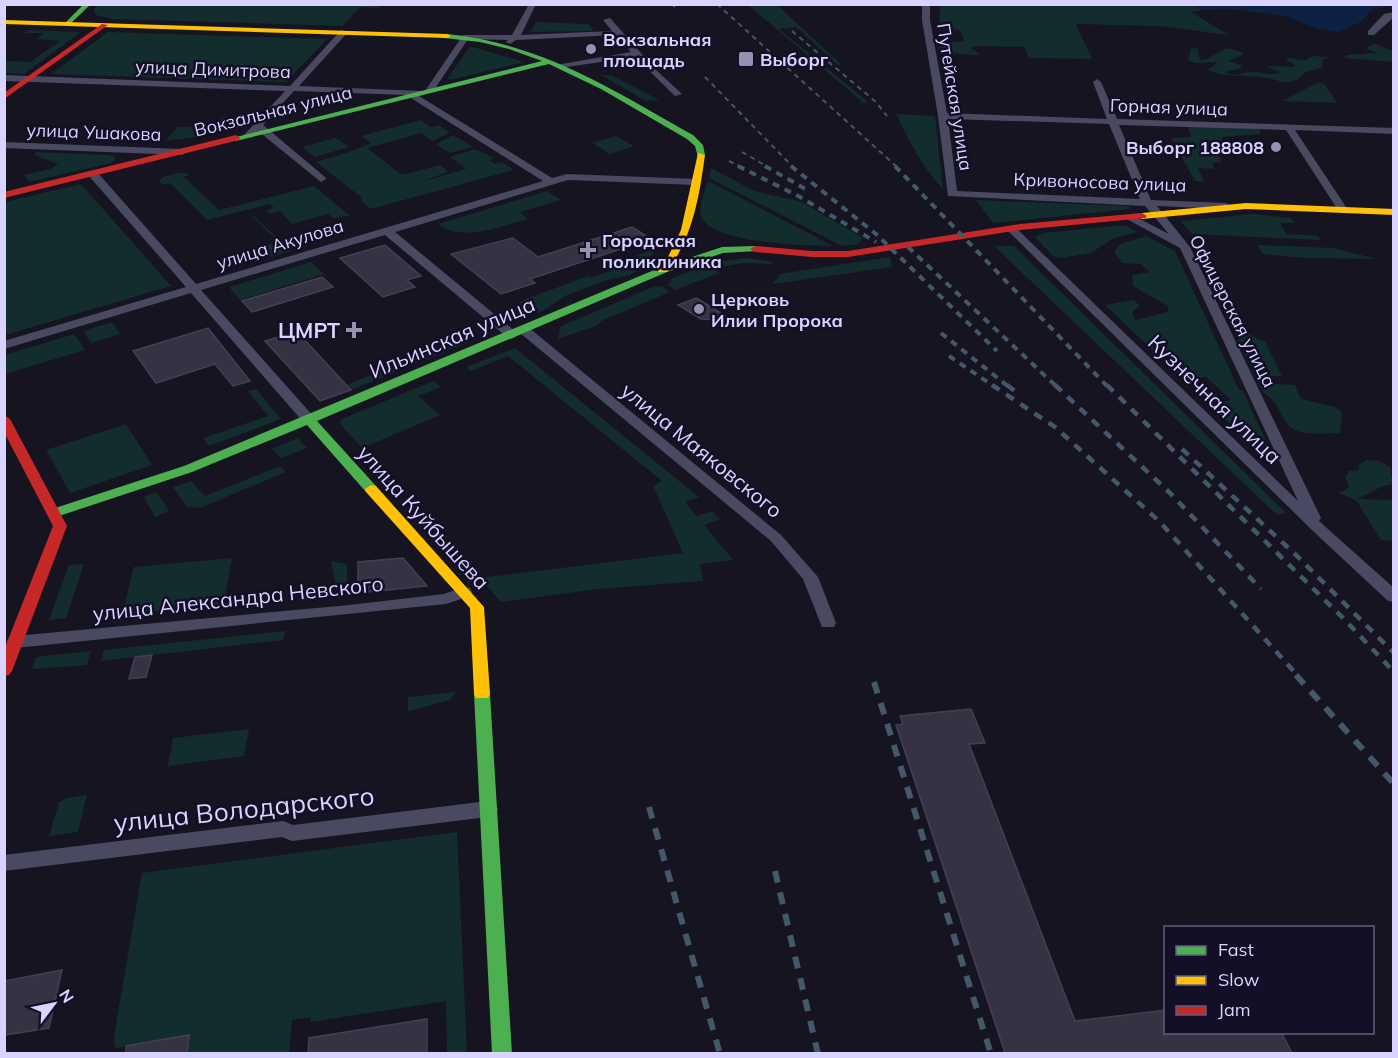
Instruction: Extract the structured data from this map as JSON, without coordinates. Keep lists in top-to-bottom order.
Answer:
{
  "streets": {
    "main road": [
      "Вокзальная улица",
      "Кривоносова улица",
      "Ильинская улица",
      "улица Куйбышева"
    ],
    "street": [
      "улица Димитрова",
      "Путейская улица",
      "Горная улица",
      "улица Ушакова",
      "улица Акулова",
      "Офицерская улица",
      "Кузнечная улица",
      "улица Маяковского",
      "улица Александра Невского",
      "улица Володарского"
    ]
  },
  "crossings": [
    ["улица Димитрова", "Вокзальная улица"],
    ["Путейская улица", "Горная улица"],
    ["Путейская улица", "Кривоносова улица"],
    ["Горная улица", "Офицерская улица"],
    ["Вокзальная улица", "улица Ушакова"],
    ["Вокзальная улица", "улица Куйбышева"],
    ["Кривоносова улица", "Офицерская улица"],
    ["Кривоносова улица", "Ильинская улица"],
    ["Кривоносова улица", "Кузнечная улица"],
    ["улица Акулова", "улица Маяковского"],
    ["улица Акулова", "улица Куйбышева"],
    ["Офицерская улица", "Кузнечная улица"],
    ["Ильинская улица", "улица Маяковского"],
    ["Ильинская улица", "улица Куйбышева"],
    ["улица Куйбышева", "улица Александра Невского"],
    ["улица Куйбышева", "улица Володарского"]
  ],
  "places": {
    "other": ["Вокзальная площадь", "Выборг 188808", "Церковь Илии Пророка"],
    "transit": ["Выборг"],
    "health": ["Городская поликлиника", "ЦМРТ"]
  },
  "legend": ["Fast", "Slow", "Jam"],
  "north": "top right"
}
